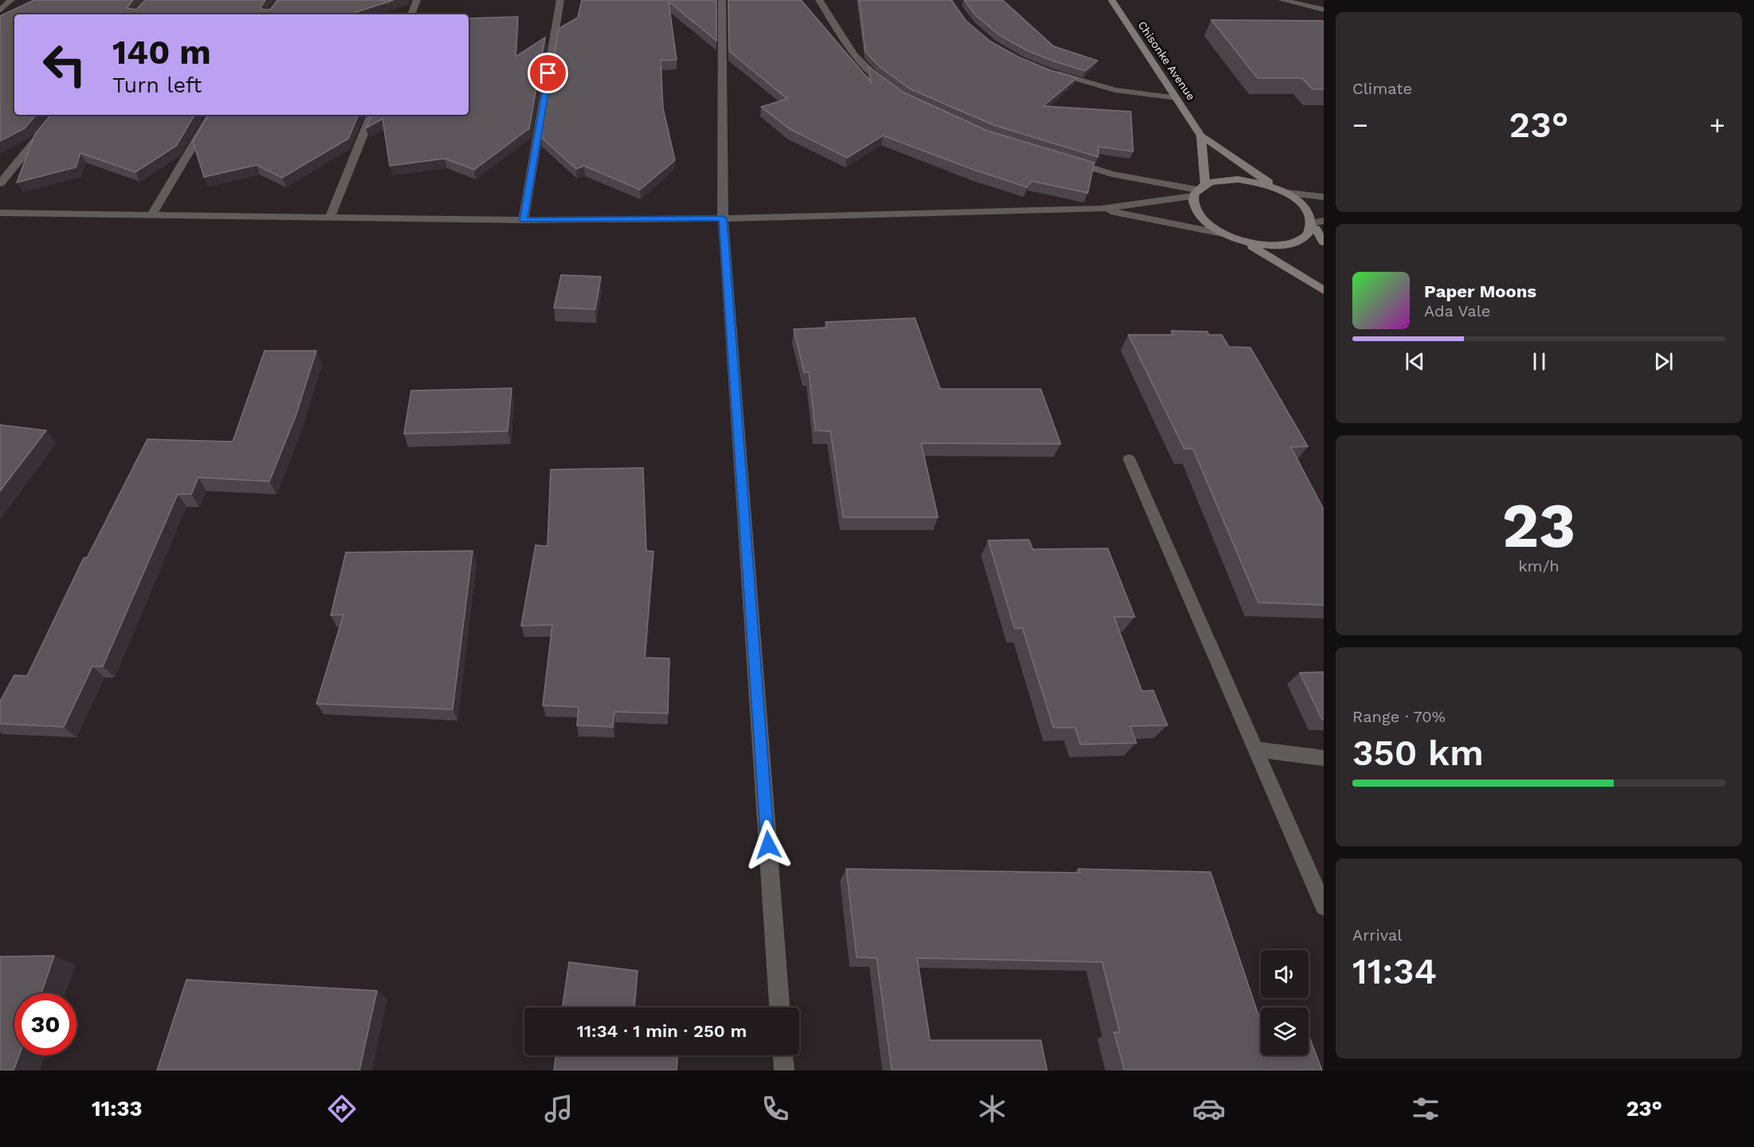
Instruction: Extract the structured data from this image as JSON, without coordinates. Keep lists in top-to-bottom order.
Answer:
{
  "streets": {
    "street": ["Chisonke Avenue"]
  },
  "page": {
    "tile": [
      "Climate",
      ["23", "km/h"],
      ["Range · 70%", "350 km"],
      ["Arrival", "11:34"]
    ],
    "turn": ["140 m", "Turn left"],
    "heat": ["−", "23°", "+"],
    "song": ["Paper Moons", "Ada Vale"],
    "limit": "30",
    "trip": "11:34 · 1 min · 250 m",
    "tabs": ["11:33", "23°"]
  }
}
